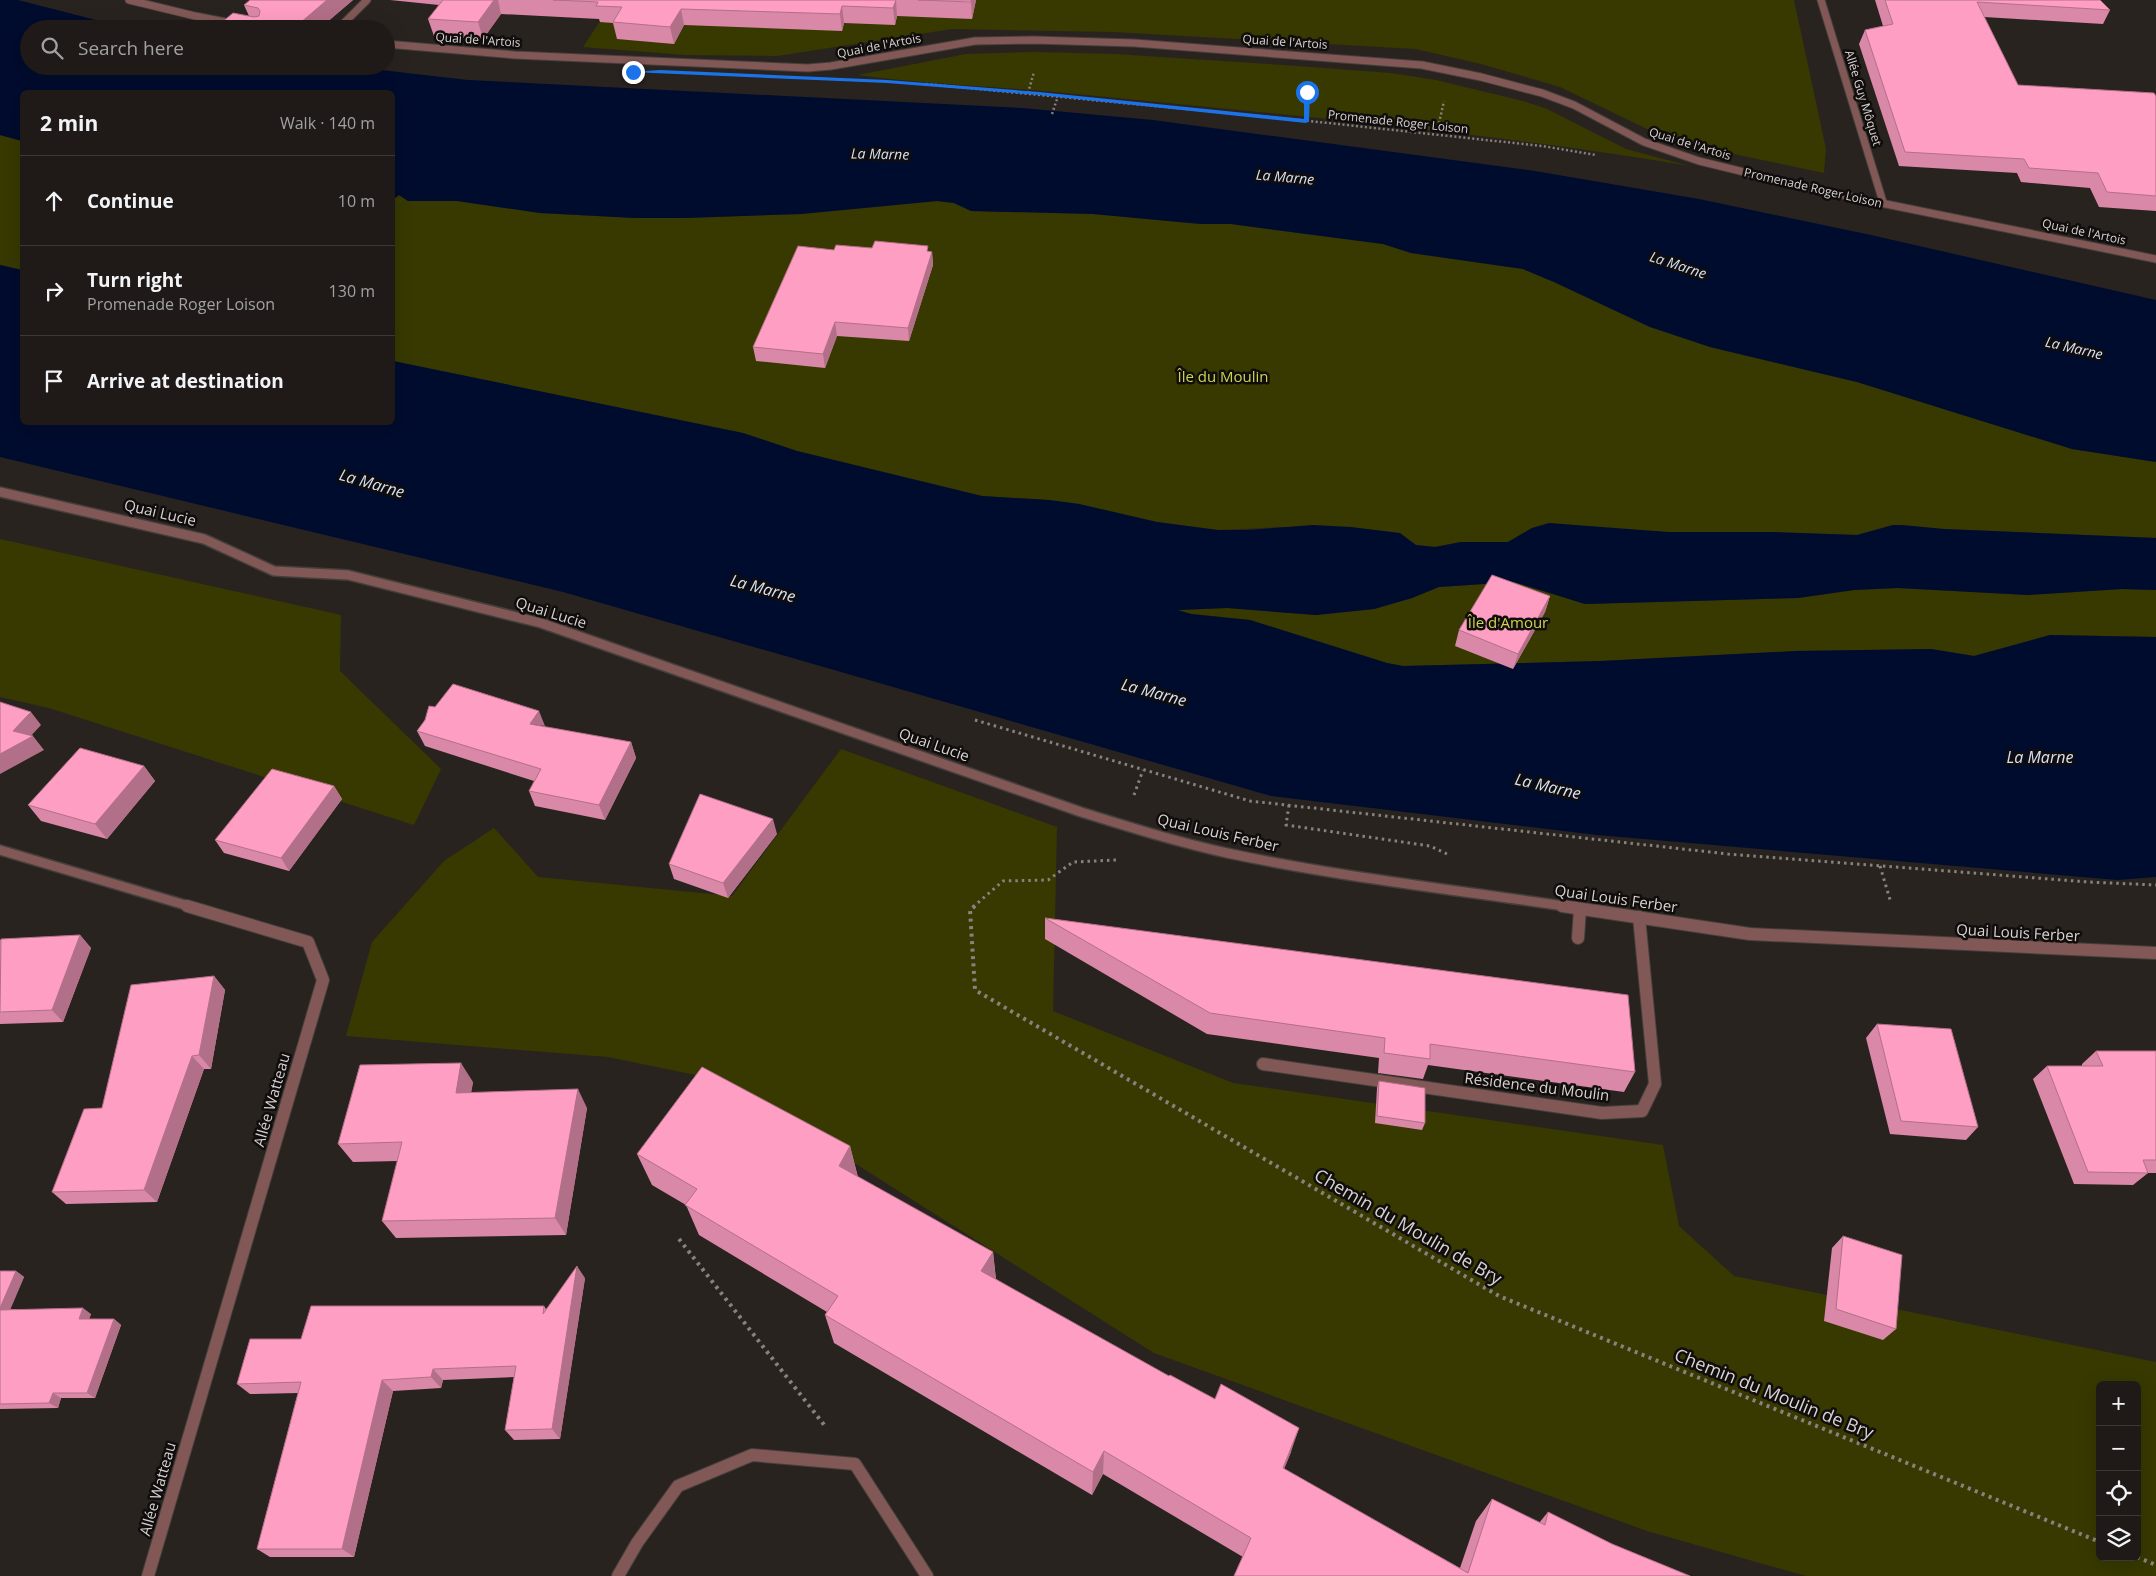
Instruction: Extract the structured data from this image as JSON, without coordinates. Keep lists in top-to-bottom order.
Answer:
{
  "streets": {
    "street": [
      "Quai de l'Artois",
      "Allée Guy Môquet",
      "Quai Lucie",
      "Quai Louis Ferber",
      "Résidence du Moulin",
      "Allée Watteau"
    ],
    "path": ["Promenade Roger Loison", "Chemin du Moulin de Bry"]
  },
  "crossings": [
    ["Quai de l'Artois", "Allée Guy Môquet"],
    ["Quai Lucie", "Quai Louis Ferber"],
    ["Quai Louis Ferber", "Résidence du Moulin"]
  ],
  "water": ["La Marne"],
  "parks": ["Île du Moulin", "Île d'Amour"],
  "page": {
    "search": "Search here",
    "heading": ["2 min", "Walk · 140 m"],
    "list": [
      ["Continue", "10 m"],
      ["Turn right", "Promenade Roger Loison", "130 m"],
      "Arrive at destination"
    ],
    "map_buttons": ["+", "−"]
  }
}
